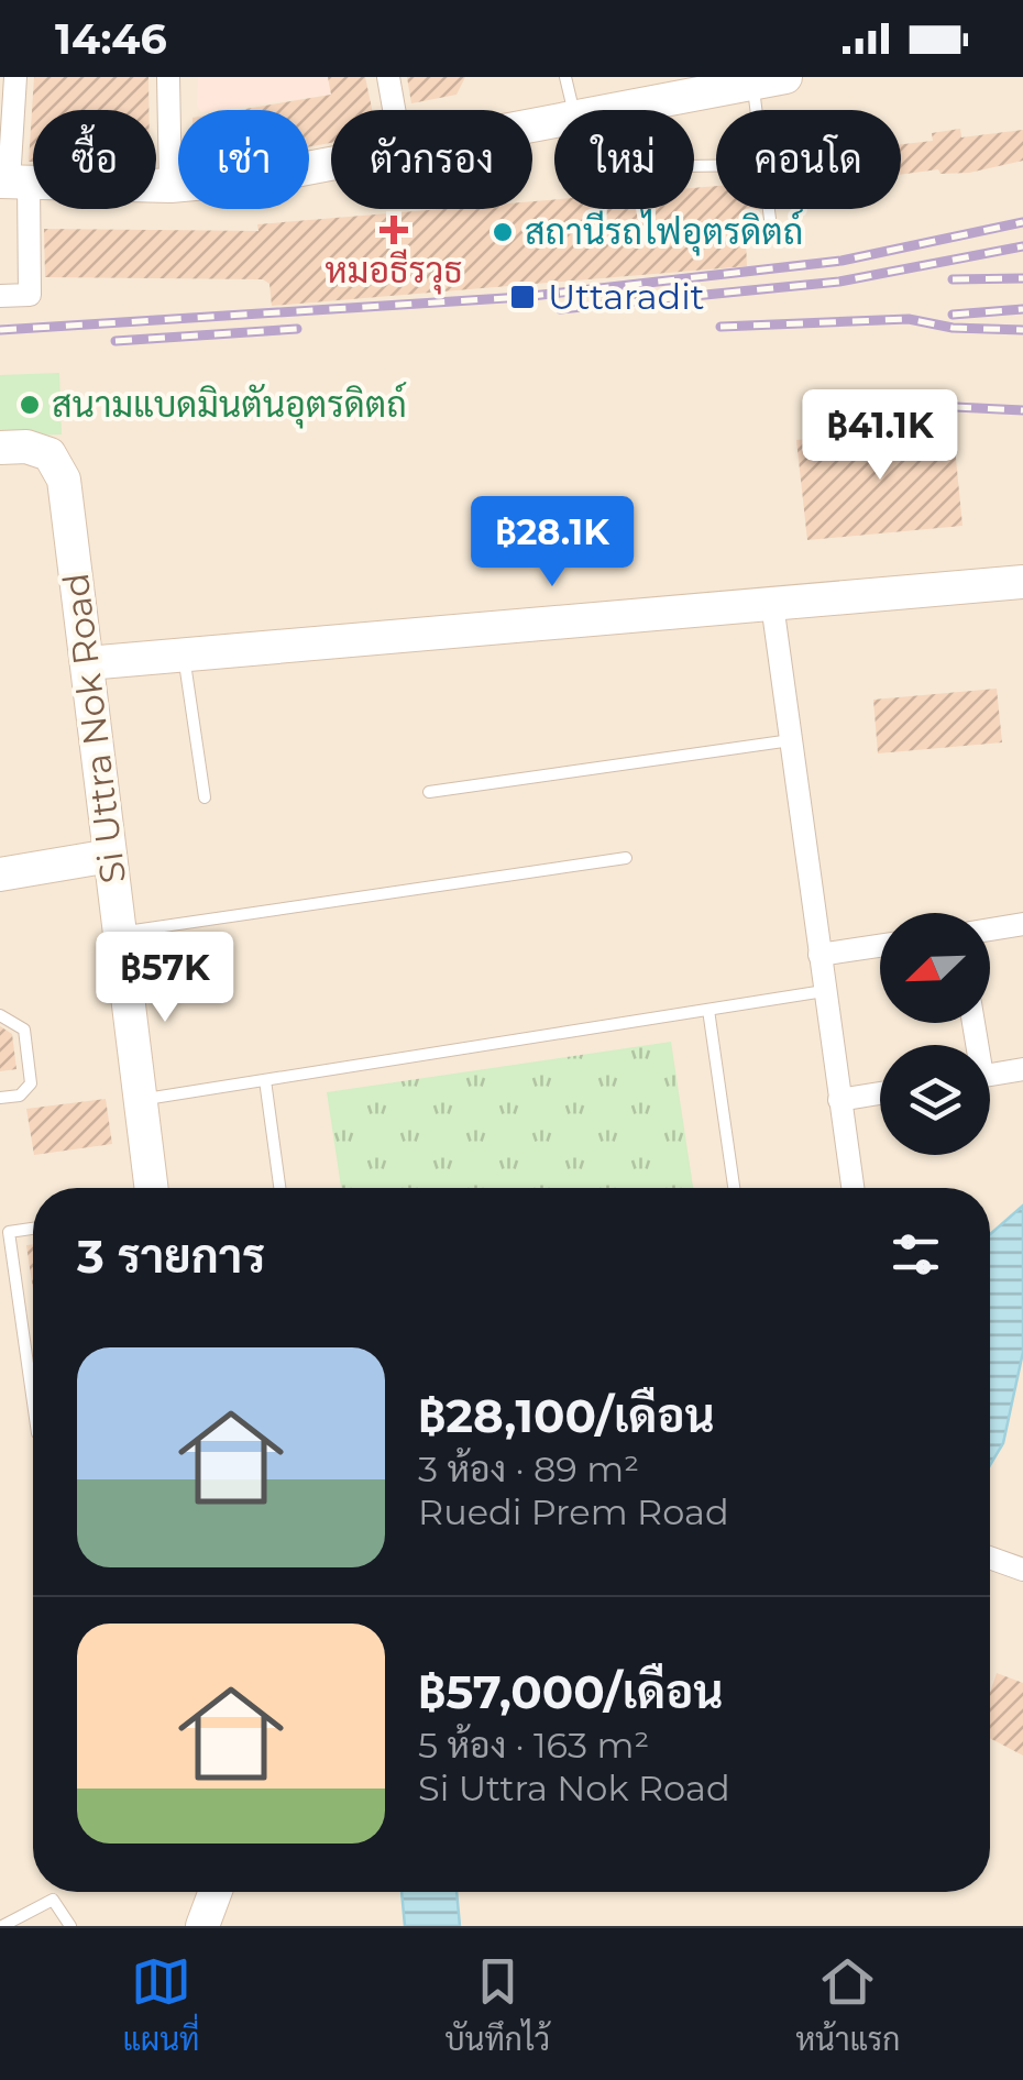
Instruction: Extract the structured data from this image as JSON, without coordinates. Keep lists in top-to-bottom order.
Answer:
{
  "streets": {
    "street": ["Si Uttra Nok Road"]
  },
  "places": {
    "health": ["หมอธีรวุธ"],
    "other": ["สถานีรถไฟอุตรดิตถ์", "สนามแบดมินตันอุตรดิตถ์"],
    "transit": ["Uttaradit"]
  },
  "north": "bottom left",
  "page": {
    "status": "14:46",
    "chip": [
      "ซื้อ",
      "เช่า",
      "ตัวกรอง",
      "ใหม่",
      "คอนโด"
    ],
    "price": ["฿41.1K", "฿28.1K", "฿57K"],
    "heading": "3 รายการ",
    "list": [
      {
        "name": "฿28,100/เดือน",
        "note": "3 ห้อง · 89 m² · Ruedi Prem Road"
      },
      {
        "name": "฿57,000/เดือน",
        "note": "5 ห้อง · 163 m² · Si Uttra Nok Road"
      }
    ],
    "tabs": ["แผนที่", "บันทึกไว้", "หน้าแรก"]
  }
}
